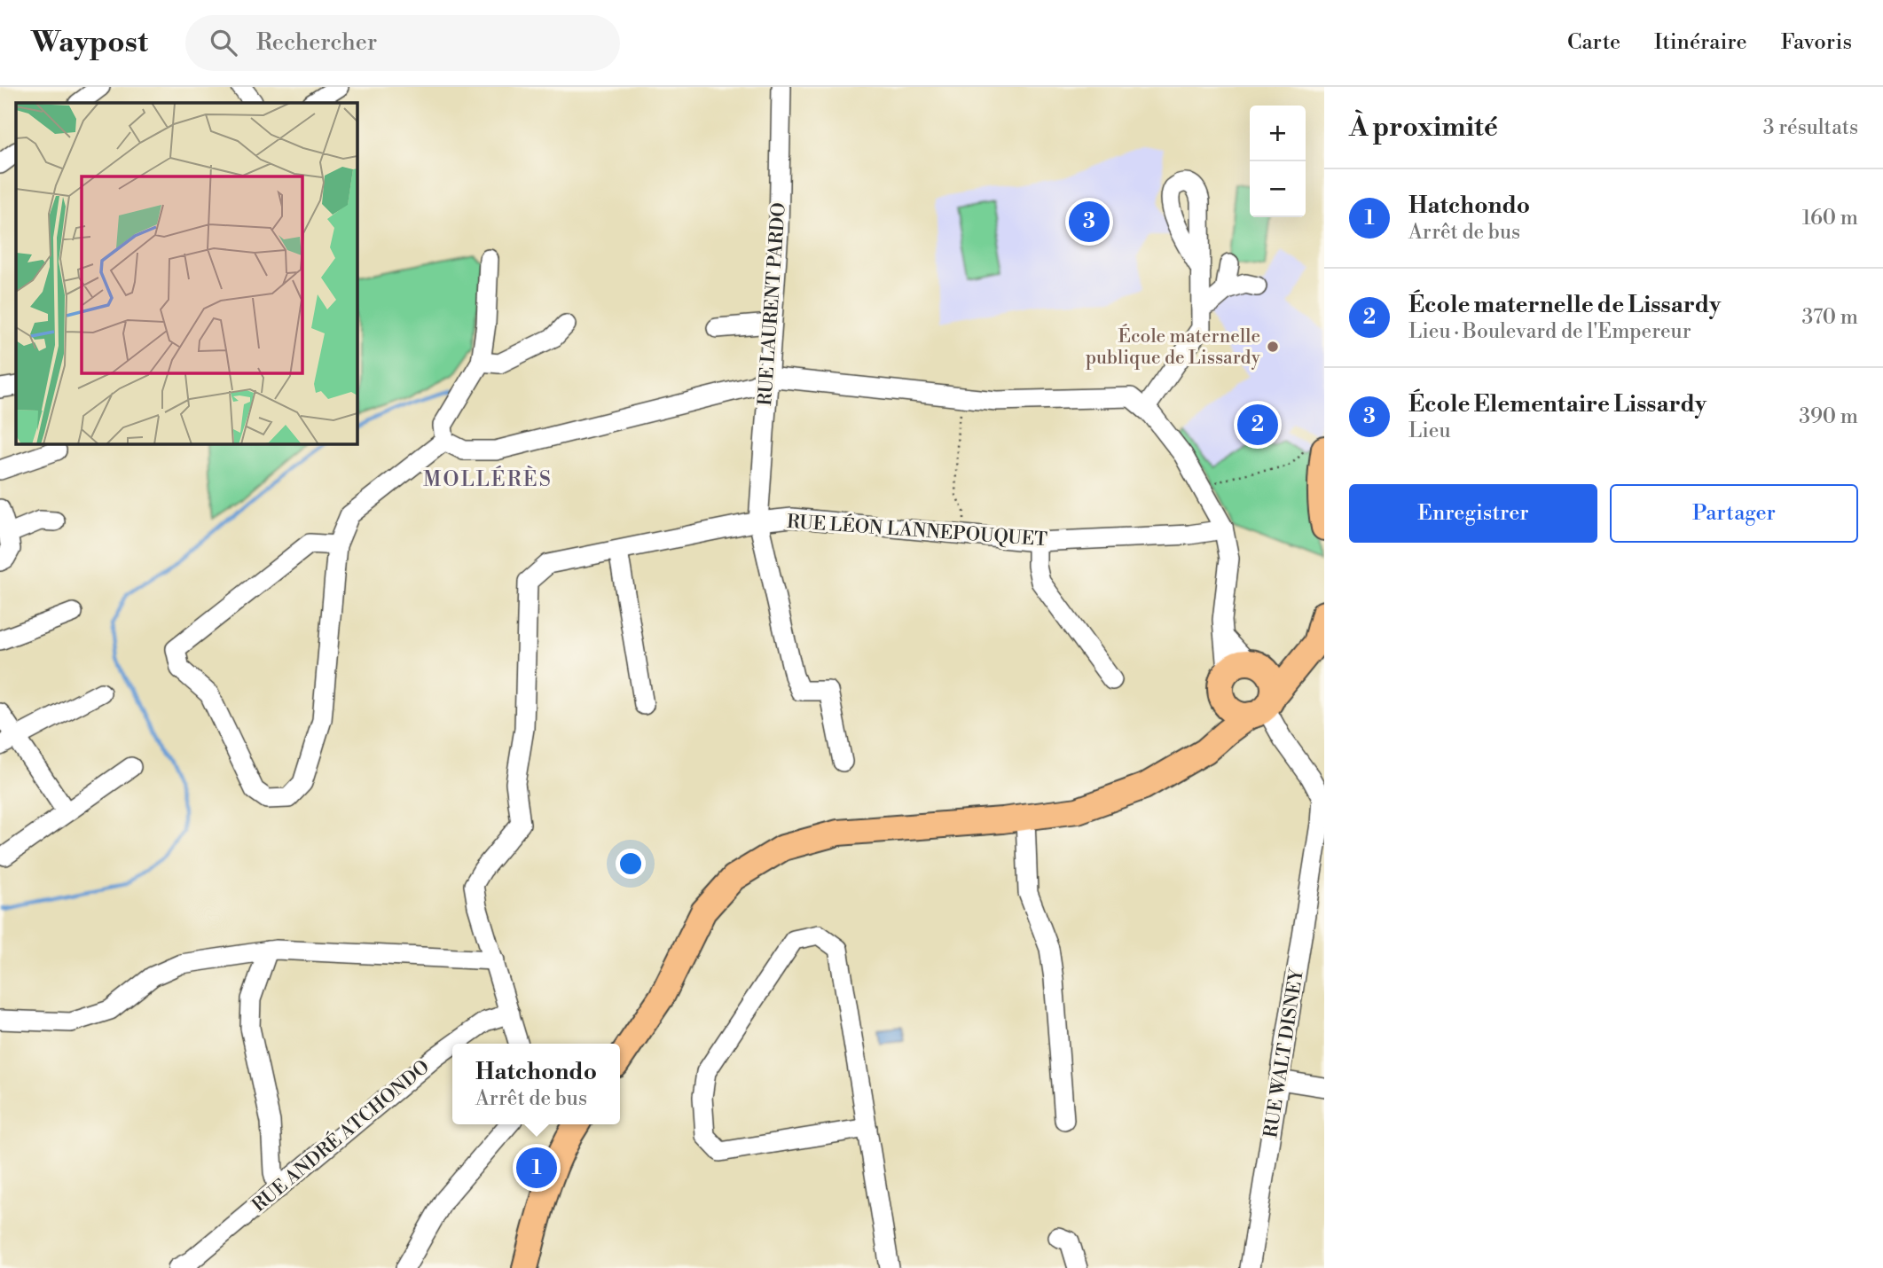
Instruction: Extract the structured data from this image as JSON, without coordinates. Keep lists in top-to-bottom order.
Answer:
{
  "streets": {
    "street": [
      "RUE LAURENT PARDO",
      "RUE LÉON LANNEPOUQUET",
      "RUE WALT DISNEY",
      "RUE ANDRÉ ATCHONDO"
    ]
  },
  "crossings": [
    ["RUE LAURENT PARDO", "RUE LÉON LANNEPOUQUET"]
  ],
  "districts": ["MOLLÉRÈS"],
  "places": ["École maternelle publique de Lissardy"],
  "page": {
    "header": "Waypost",
    "search": "Rechercher",
    "nav": ["Carte", "Itinéraire", "Favoris"],
    "heading": ["À proximité", "3 résultats"],
    "map_buttons": ["+", "−"],
    "list": [
      {
        "mark": "1",
        "name": "Hatchondo",
        "note": "Arrêt de bus",
        "value": "160 m"
      },
      {
        "mark": "2",
        "name": "École maternelle de Lissardy",
        "note": "Lieu · Boulevard de l'Empereur",
        "value": "370 m"
      },
      {
        "mark": "3",
        "name": "École Elementaire Lissardy",
        "note": "Lieu",
        "value": "390 m"
      }
    ],
    "pins": ["3", "2", "1"],
    "buttons": ["Enregistrer", "Partager"],
    "popup": ["Hatchondo", "Arrêt de bus"]
  }
}
